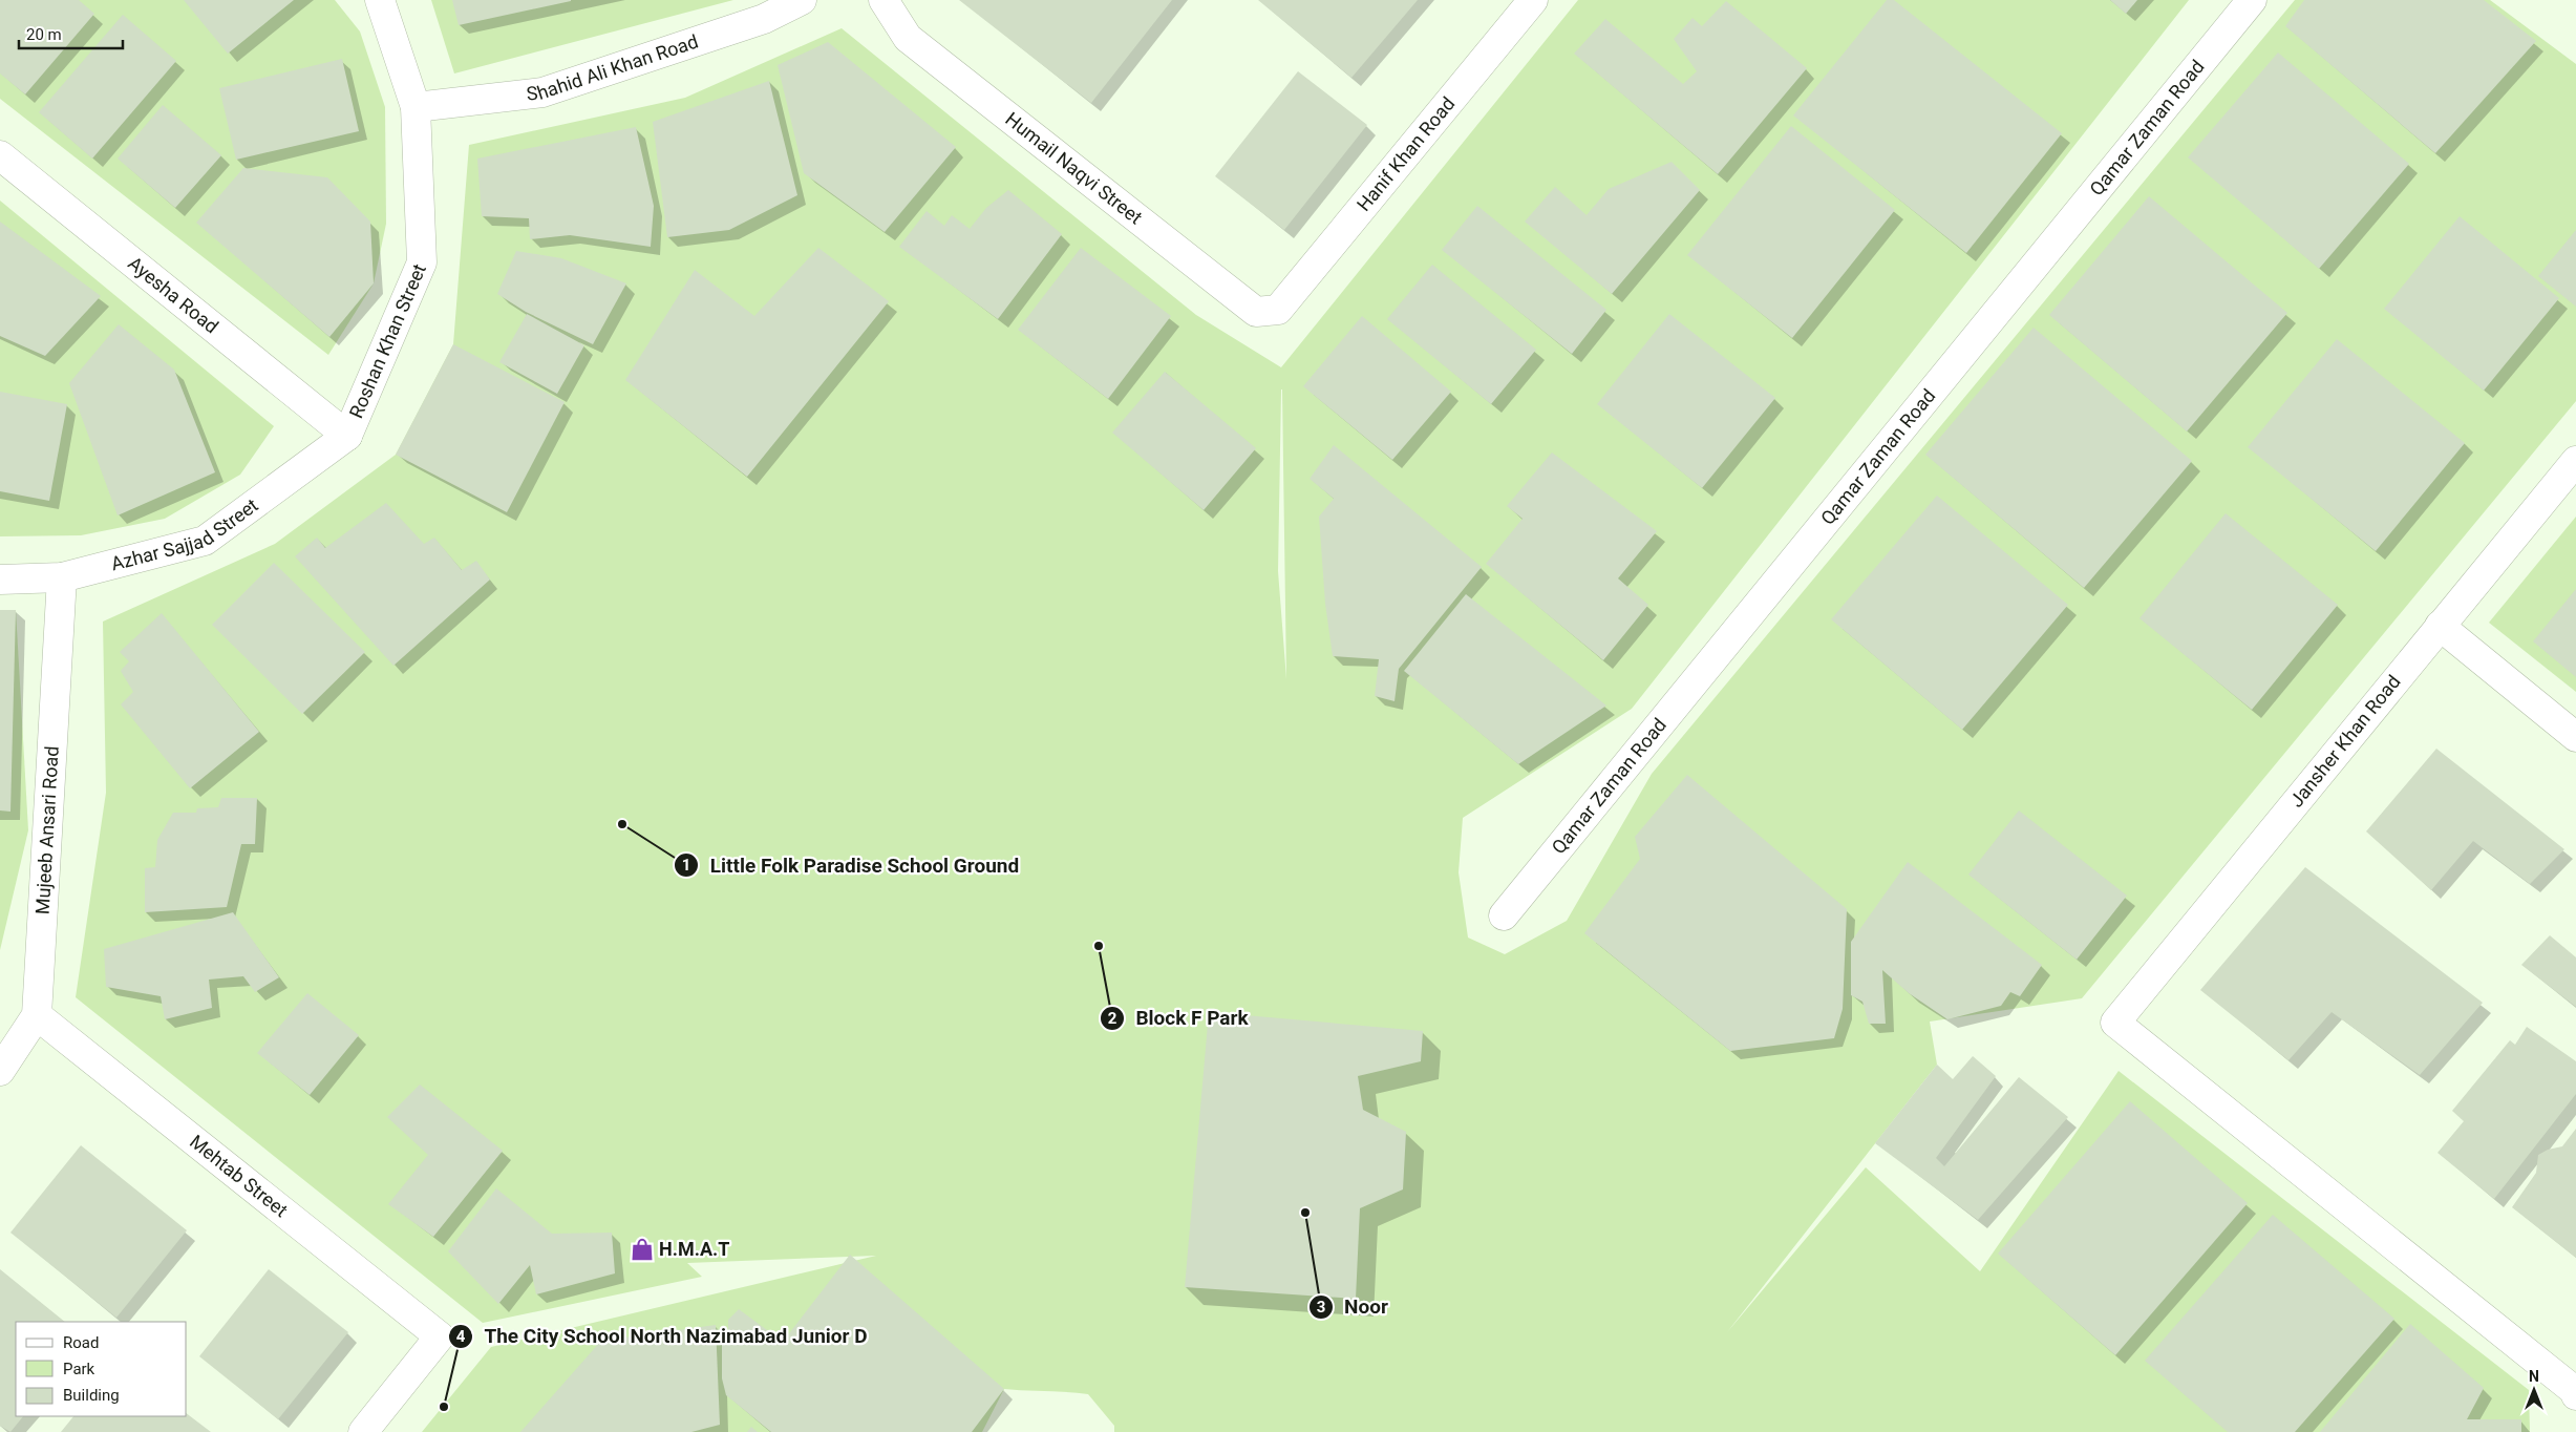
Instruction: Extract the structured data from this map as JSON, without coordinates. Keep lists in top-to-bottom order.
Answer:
{
  "streets": {
    "street": [
      "Shahid Ali Khan Road",
      "Qamar Zaman Road",
      "Hanif Khan Road",
      "Humail Naqvi Street",
      "Ayesha Road",
      "Roshan Khan Street",
      "Azhar Sajjad Street",
      "Jansher Khan Road",
      "Mujeeb Ansari Road",
      "Mehtab Street"
    ]
  },
  "crossings": [
    ["Shahid Ali Khan Road", "Roshan Khan Street"],
    ["Hanif Khan Road", "Humail Naqvi Street"],
    ["Ayesha Road", "Roshan Khan Street"],
    ["Ayesha Road", "Azhar Sajjad Street"],
    ["Roshan Khan Street", "Azhar Sajjad Street"],
    ["Azhar Sajjad Street", "Mujeeb Ansari Road"],
    ["Mujeeb Ansari Road", "Mehtab Street"]
  ],
  "places": {
    "other": [
      "Little Folk Paradise School Ground",
      "Block F Park",
      "Noor",
      "The City School North Nazimabad Junior D"
    ],
    "shop": ["H.M.A.T"]
  },
  "legend": ["Road", "Park", "Building"],
  "scale_bar": "20 m",
  "north": "top"
}
